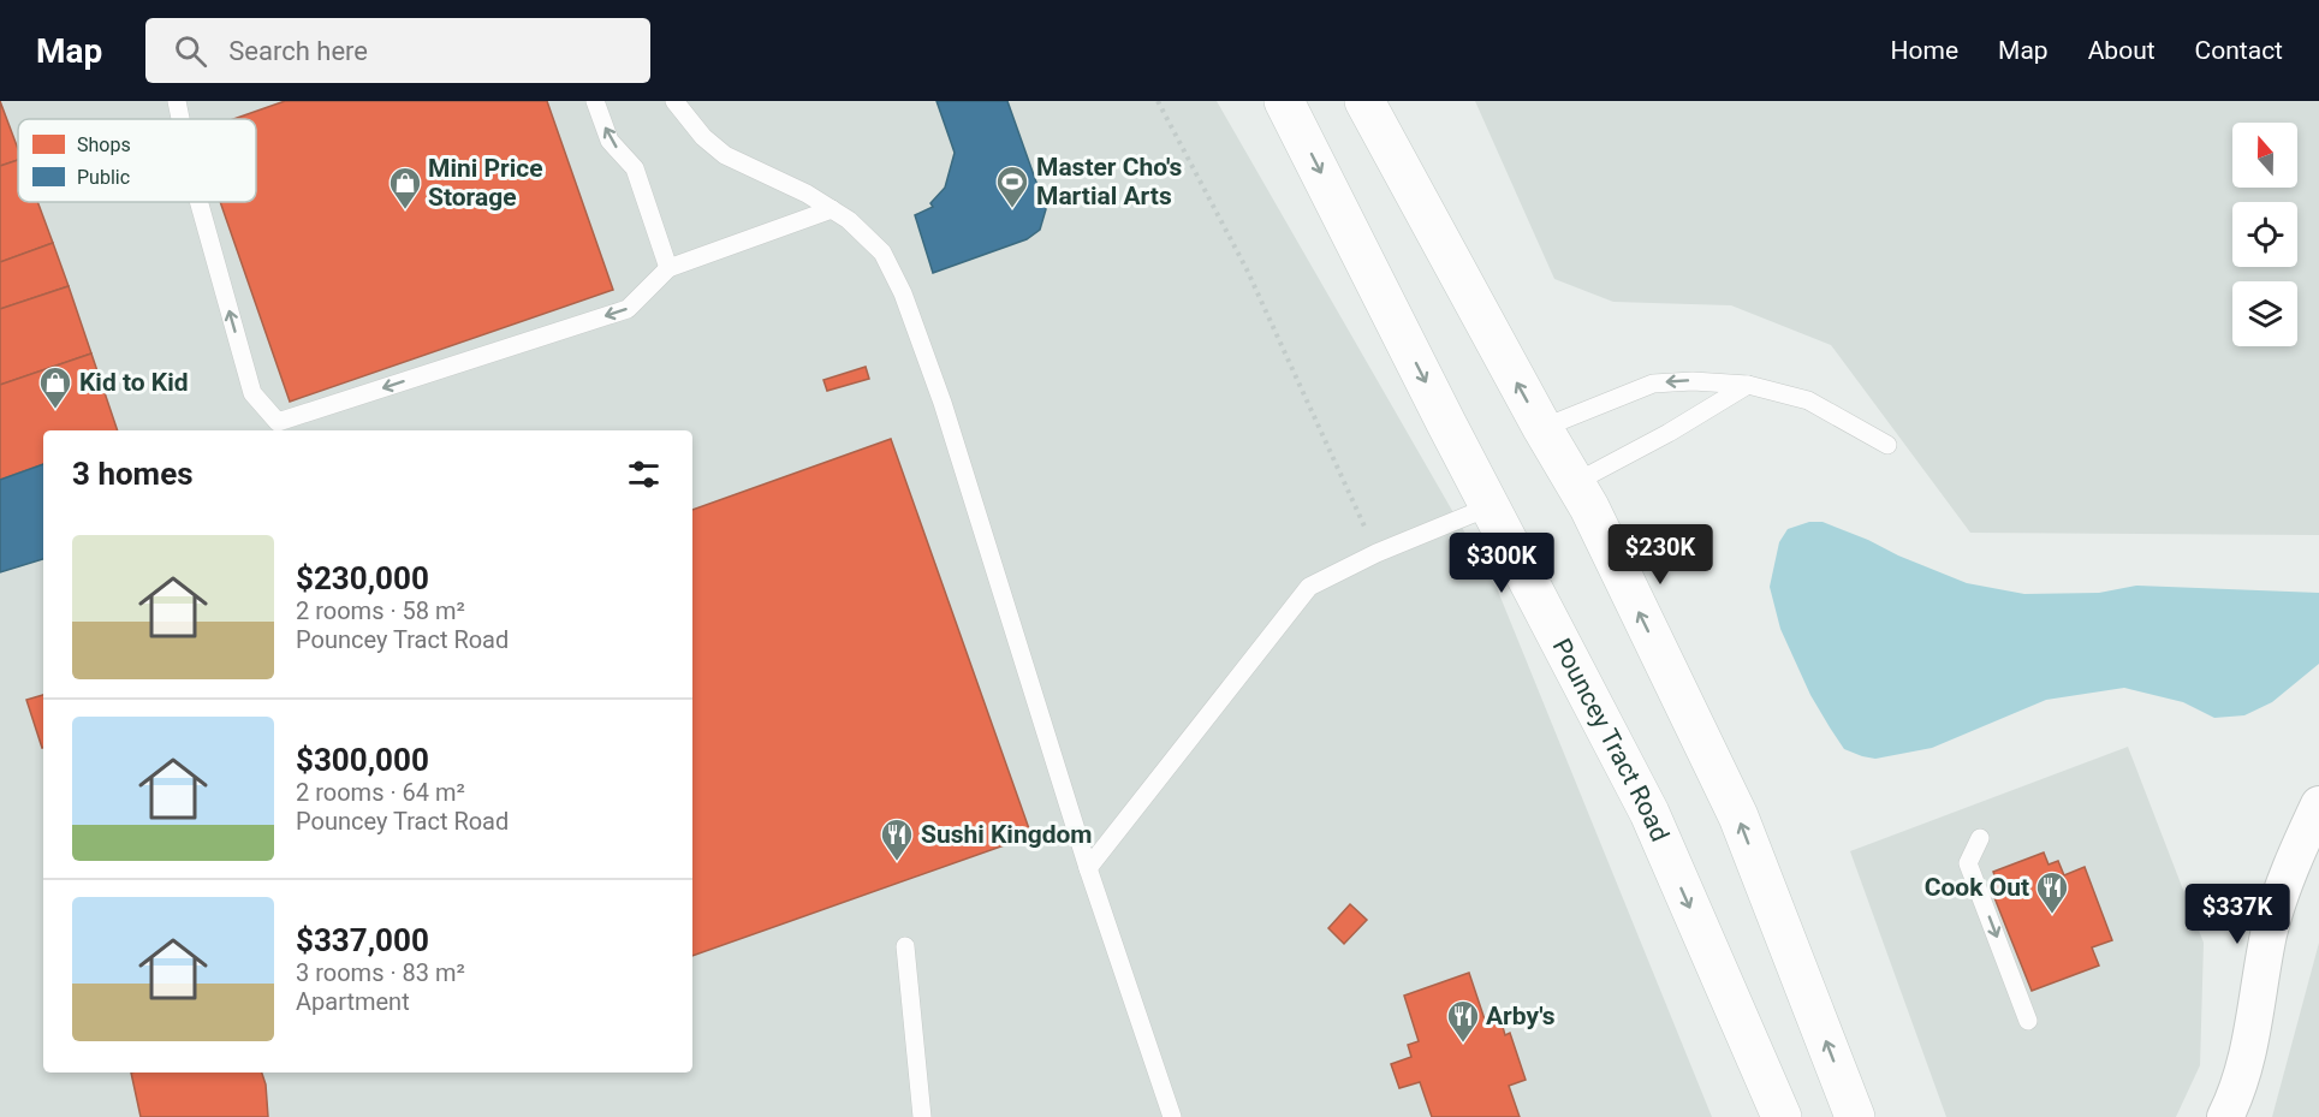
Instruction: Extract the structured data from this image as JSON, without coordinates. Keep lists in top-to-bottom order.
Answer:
{
  "streets": {
    "main road": ["Pouncey Tract Road"]
  },
  "places": {
    "sports": ["Master Cho's Martial Arts"],
    "shop": ["Mini Price Storage", "Kid to Kid"],
    "restaurant": ["Sushi Kingdom", "Cook Out", "Arby's"]
  },
  "legend": ["Shops", "Public"],
  "north": "top",
  "page": {
    "header": "Map",
    "search": "Search here",
    "nav": [
      "Home",
      "Map",
      "About",
      "Contact"
    ],
    "heading": "3 homes",
    "list": [
      {
        "name": "$230,000",
        "note": "2 rooms · 58 m² · Pouncey Tract Road"
      },
      {
        "name": "$300,000",
        "note": "2 rooms · 64 m² · Pouncey Tract Road"
      },
      {
        "name": "$337,000",
        "note": "3 rooms · 83 m² · Apartment"
      }
    ],
    "price": ["$230K", "$300K", "$337K"]
  }
}
